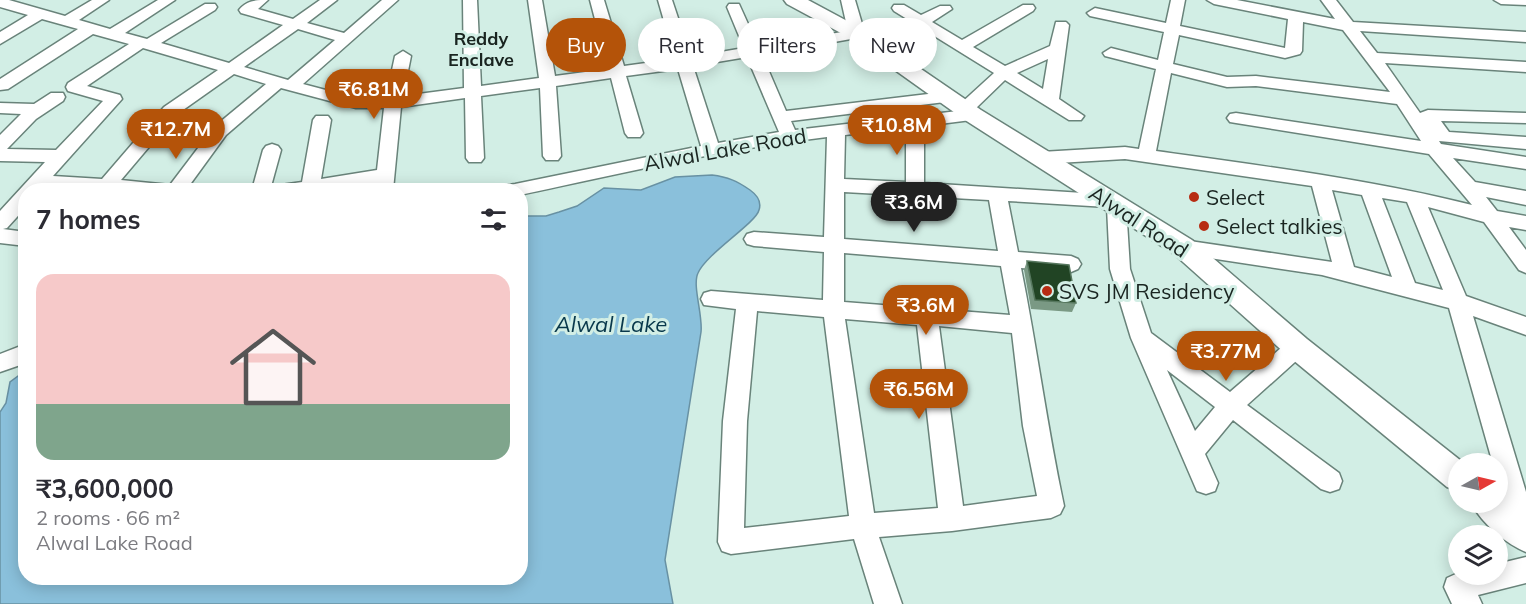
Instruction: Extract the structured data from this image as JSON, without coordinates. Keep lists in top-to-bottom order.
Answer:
{
  "streets": {
    "main road": ["Alwal Road"],
    "street": ["Alwal Lake Road"]
  },
  "crossings": [
    ["Alwal Lake Road", "Alwal Road"]
  ],
  "districts": ["Reddy Enclave"],
  "water": ["Alwal Lake"],
  "places": ["Select", "Select talkies", "SVS JM Residency"],
  "north": "right",
  "page": {
    "chip": [
      "Buy",
      "Rent",
      "Filters",
      "New"
    ],
    "price": [
      "₹6.81M",
      "₹10.8M",
      "₹12.7M",
      "₹3.6M",
      "₹3.6M",
      "₹3.77M",
      "₹6.56M"
    ],
    "heading": "7 homes",
    "list": [
      {
        "name": "₹3,600,000",
        "note": "2 rooms · 66 m² · Alwal Lake Road"
      }
    ]
  }
}
